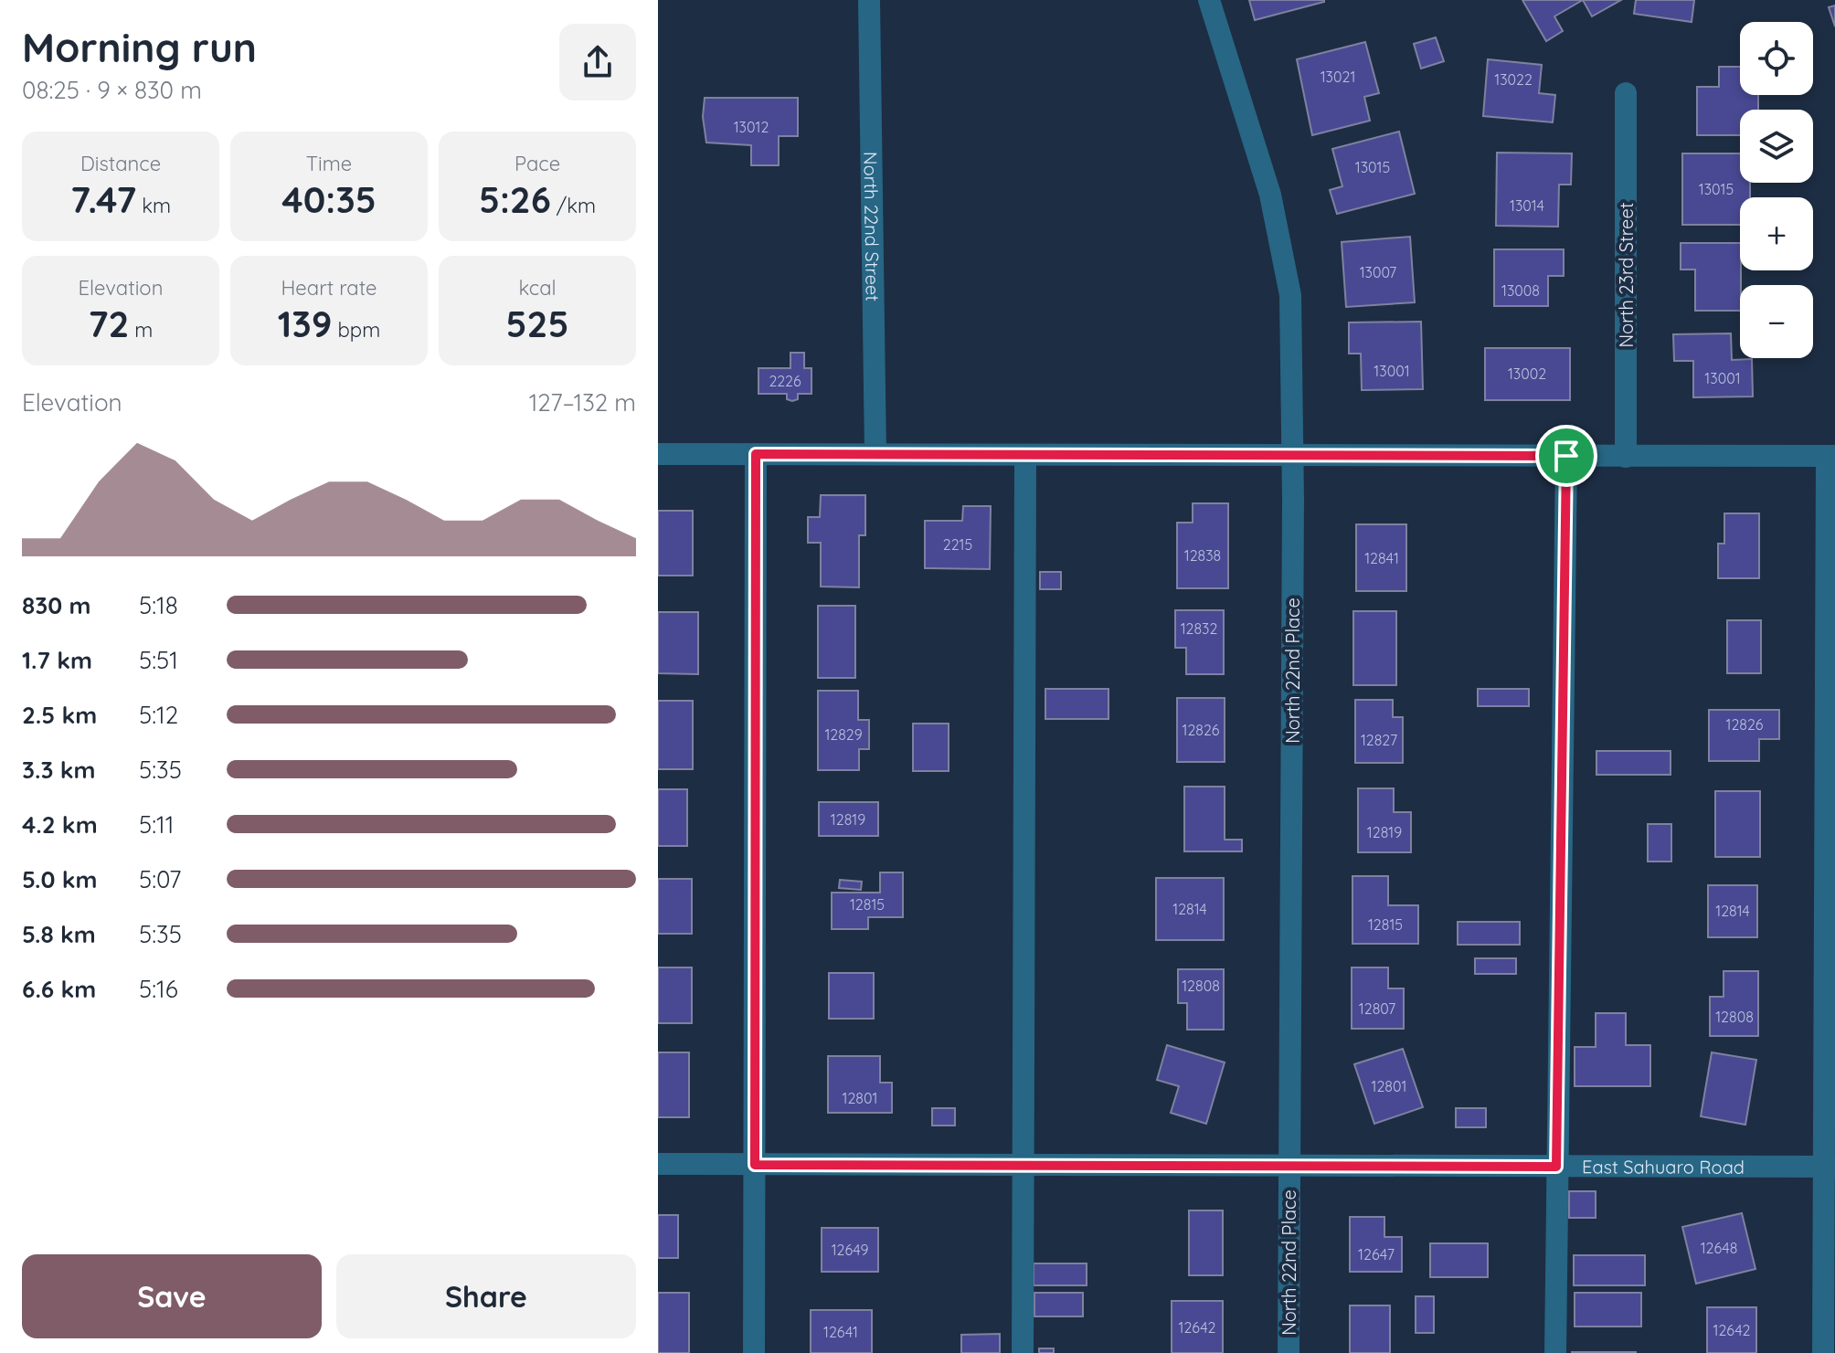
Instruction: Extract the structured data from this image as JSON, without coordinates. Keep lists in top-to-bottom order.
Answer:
{
  "streets": {
    "street": [
      "North 22nd Street",
      "North 23rd Street",
      "North 22nd Place",
      "East Sahuaro Road"
    ]
  },
  "crossings": [
    ["North 22nd Place", "East Sahuaro Road"]
  ],
  "house_numbers": [
    "13021",
    "13022",
    "13012",
    "13015",
    "13015",
    "13014",
    "13007",
    "13008",
    "13001",
    "13002",
    "13001",
    "2226",
    "2215",
    "12838",
    "12841",
    "12832",
    "12826",
    "12826",
    "12829",
    "12827",
    "12819",
    "12819",
    "12815",
    "12814",
    "12814",
    "12815",
    "12808",
    "12807",
    "12808",
    "12801",
    "12801",
    "12648",
    "12649",
    "12647",
    "12642",
    "12642",
    "12641"
  ],
  "page": {
    "heading": ["Morning run", "08:25 · 9 × 830 m"],
    "map_buttons": ["+", "−"],
    "stats": [
      ["Distance", "7.47 km"],
      ["Time", "40:35"],
      ["Pace", "5:26 /km"],
      ["Elevation", "72 m"],
      ["Heart rate", "139 bpm"],
      ["kcal", "525"]
    ],
    "chart": ["Elevation", "127–132 m"],
    "list": [
      {
        "name": "830 m",
        "note": "5:18"
      },
      {
        "name": "1.7 km",
        "note": "5:51"
      },
      {
        "name": "2.5 km",
        "note": "5:12"
      },
      {
        "name": "3.3 km",
        "note": "5:35"
      },
      {
        "name": "4.2 km",
        "note": "5:11"
      },
      {
        "name": "5.0 km",
        "note": "5:07"
      },
      {
        "name": "5.8 km",
        "note": "5:35"
      },
      {
        "name": "6.6 km",
        "note": "5:16"
      }
    ],
    "buttons": ["Save", "Share"]
  }
}
